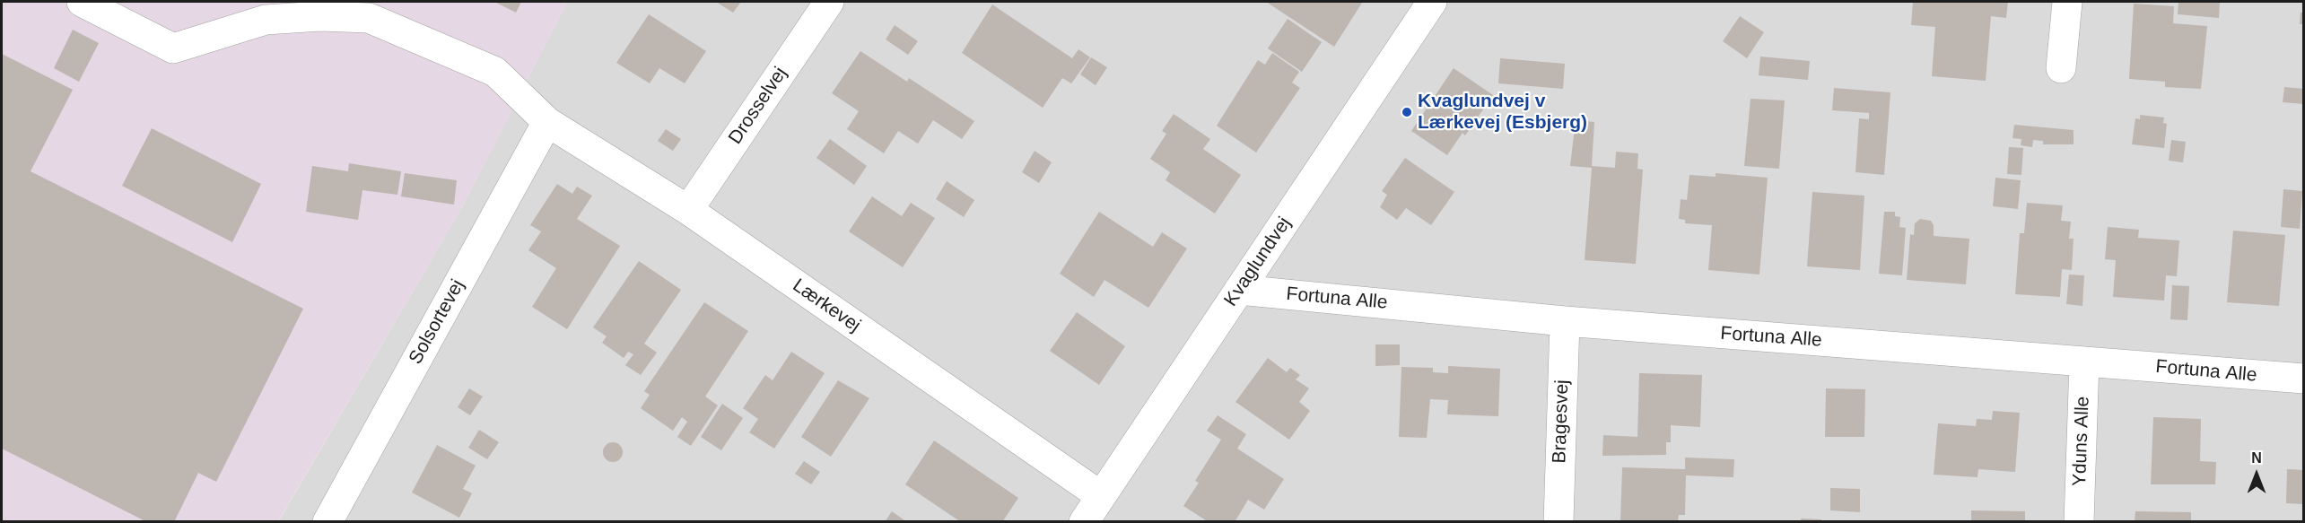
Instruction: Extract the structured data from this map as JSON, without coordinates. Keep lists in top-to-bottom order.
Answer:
{
  "streets": {
    "street": [
      "Drosselvej",
      "Kvaglundvej",
      "Fortuna Alle",
      "Lærkevej",
      "Solsortevej",
      "Bragesvej",
      "Yduns Alle"
    ]
  },
  "crossings": [
    ["Drosselvej", "Lærkevej"],
    ["Kvaglundvej", "Fortuna Alle"],
    ["Kvaglundvej", "Lærkevej"],
    ["Fortuna Alle", "Bragesvej"],
    ["Fortuna Alle", "Yduns Alle"],
    ["Lærkevej", "Solsortevej"]
  ],
  "places": ["Kvaglundvej v Lærkevej (Esbjerg)"],
  "north": "top"
}
